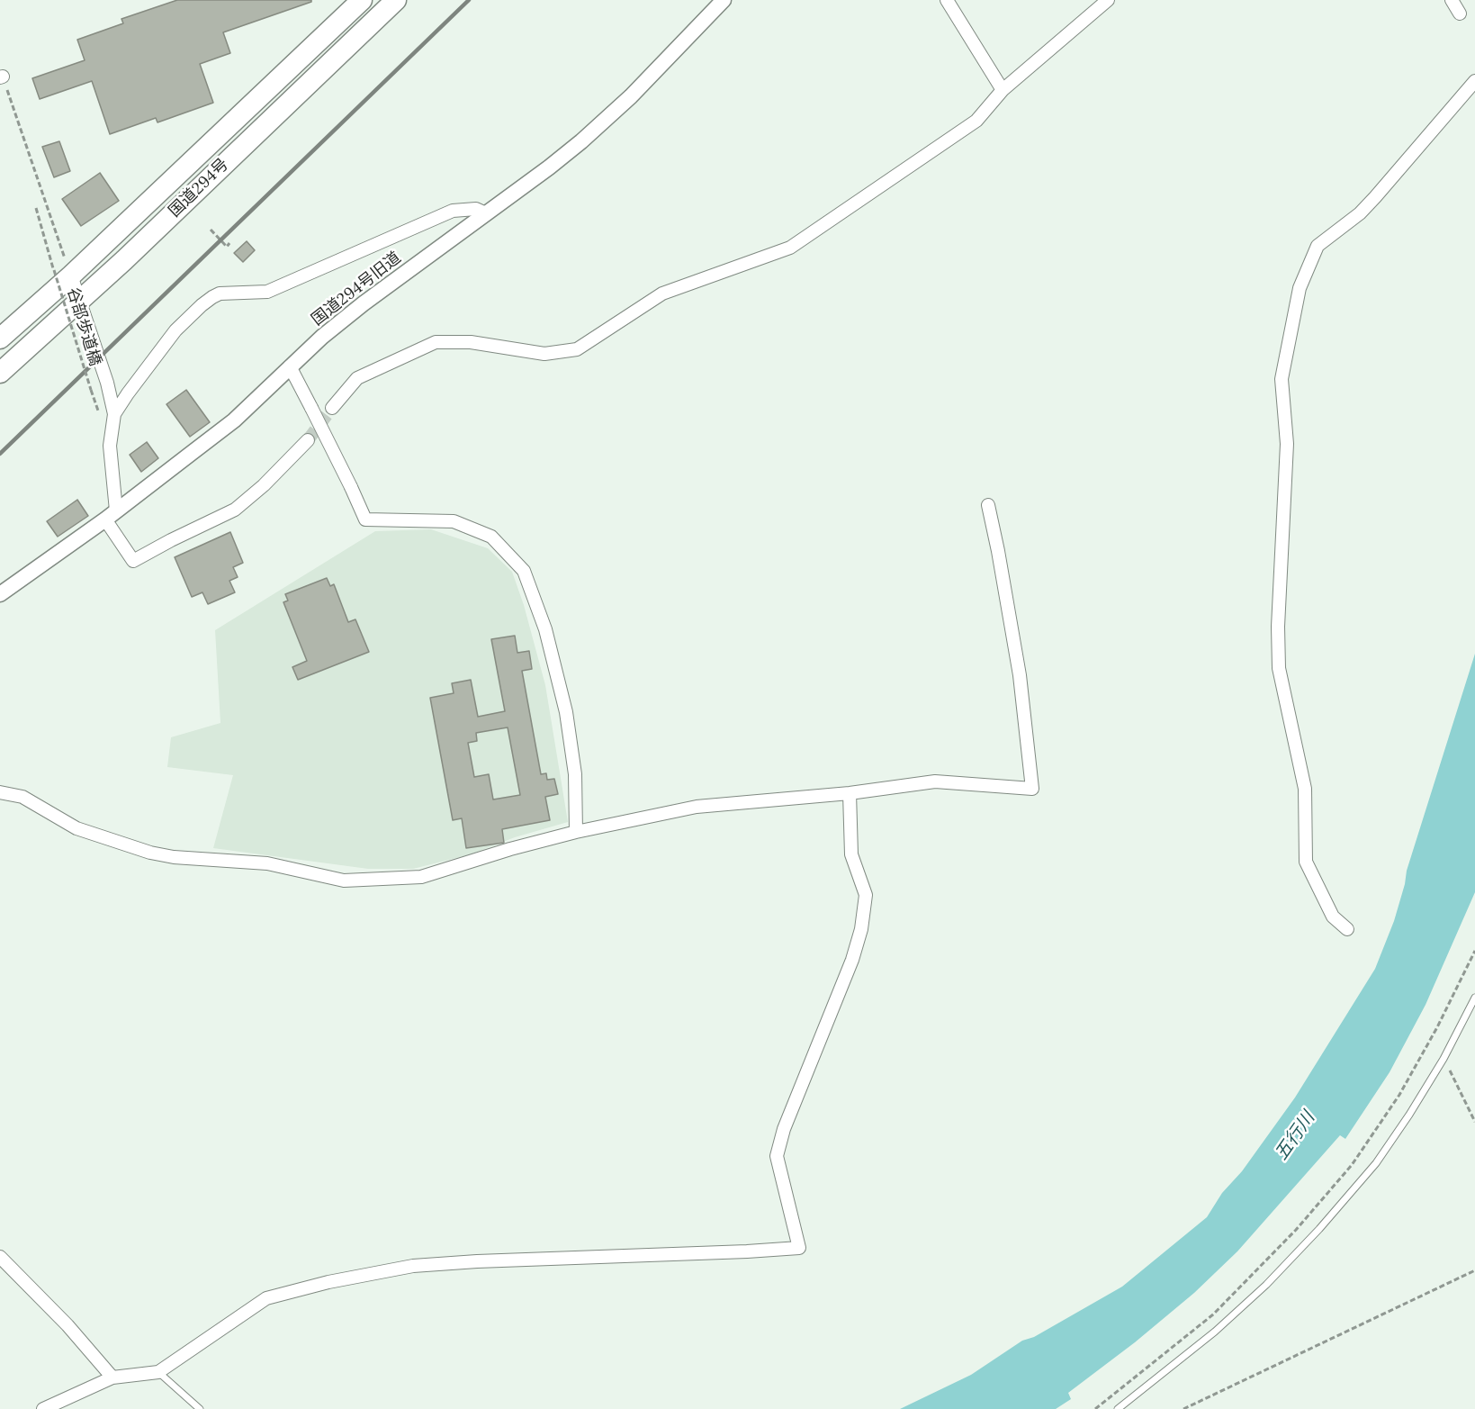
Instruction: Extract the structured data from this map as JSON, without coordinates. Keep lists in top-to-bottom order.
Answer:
{
  "streets": {
    "highway": ["国道294号"],
    "street": ["国道294号旧道"],
    "path": ["谷部歩道橋"]
  },
  "crossings": [
    ["国道294号", "谷部歩道橋"]
  ],
  "water": ["五行川"]
}
